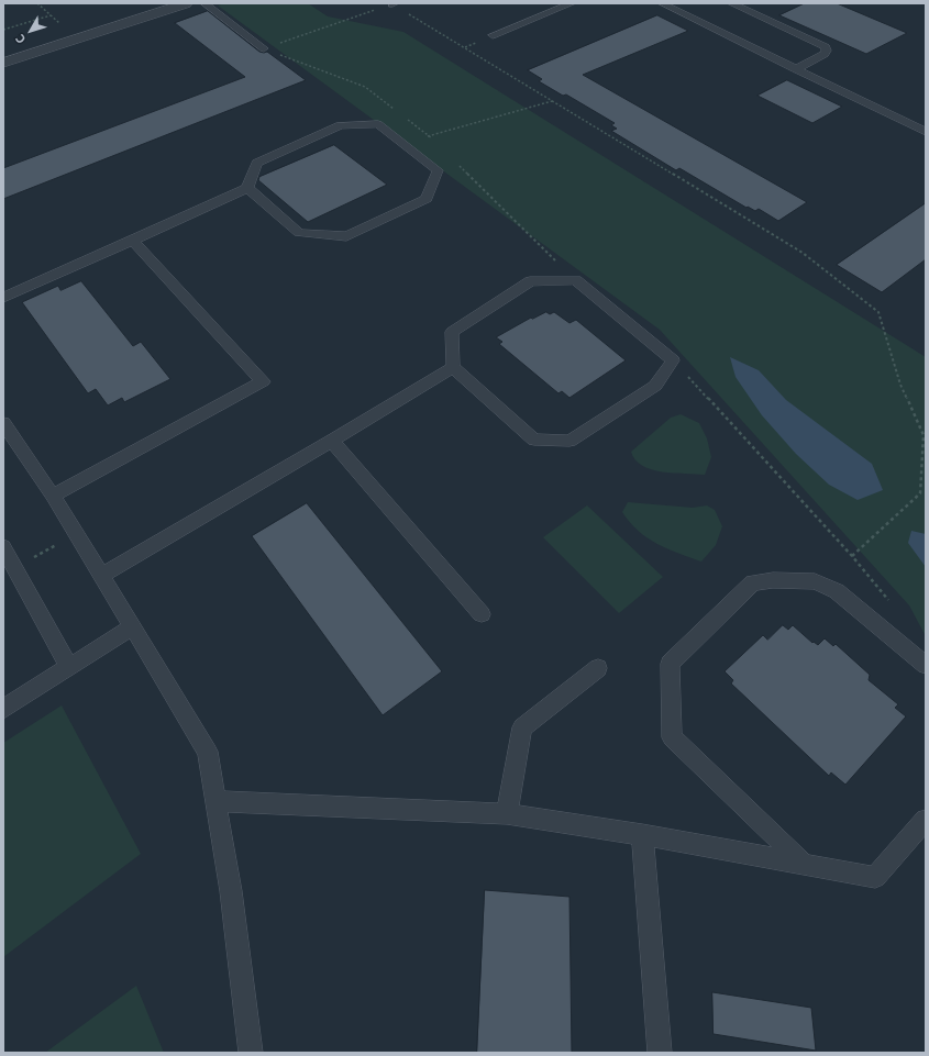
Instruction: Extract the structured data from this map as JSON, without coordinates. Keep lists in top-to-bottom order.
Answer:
{
  "north": "bottom left"
}
